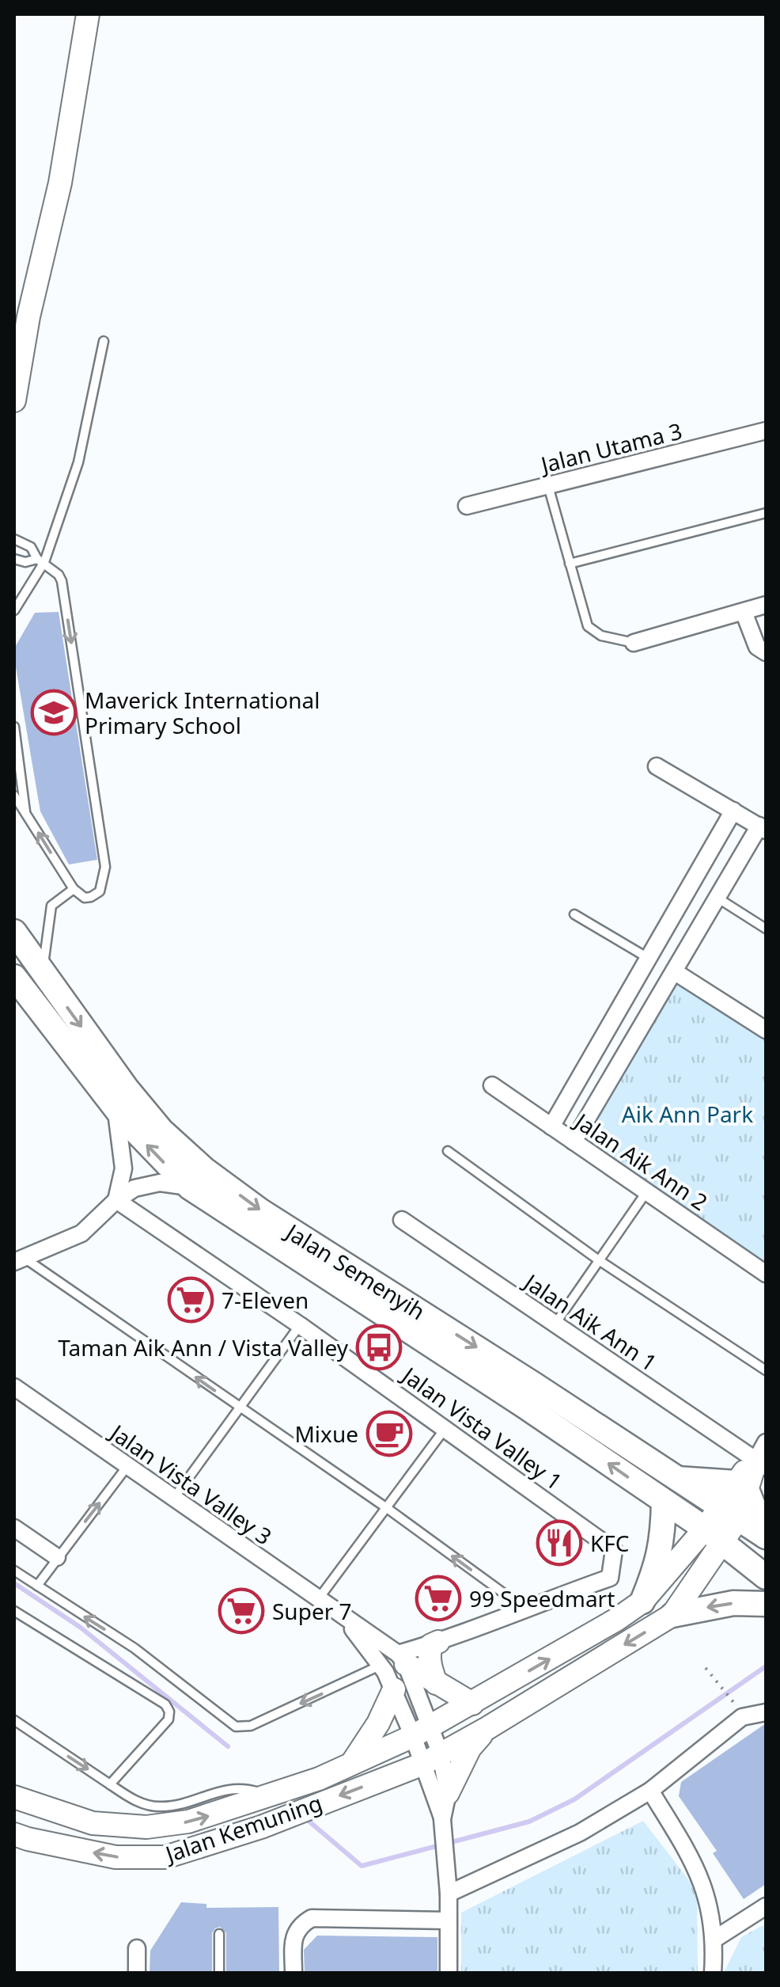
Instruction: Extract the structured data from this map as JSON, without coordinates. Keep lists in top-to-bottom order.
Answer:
{
  "streets": {
    "main road": ["Jalan Semenyih"],
    "street": [
      "Jalan Utama 3",
      "Jalan Aik Ann 2",
      "Jalan Aik Ann 1",
      "Jalan Vista Valley 1",
      "Jalan Vista Valley 3",
      "Jalan Kemuning"
    ]
  },
  "crossings": [
    ["Jalan Semenyih", "Jalan Kemuning"],
    ["Jalan Vista Valley 1", "Jalan Vista Valley 3"],
    ["Jalan Vista Valley 3", "Jalan Kemuning"]
  ],
  "parks": ["Aik Ann Park"],
  "places": {
    "school or university": ["Maverick International Primary School"],
    "supermarket": ["7-Eleven", "99 Speedmart", "Super 7"],
    "bus stop": ["Taman Aik Ann / Vista Valley"],
    "cafe": ["Mixue"],
    "restaurant": ["KFC"]
  }
}
